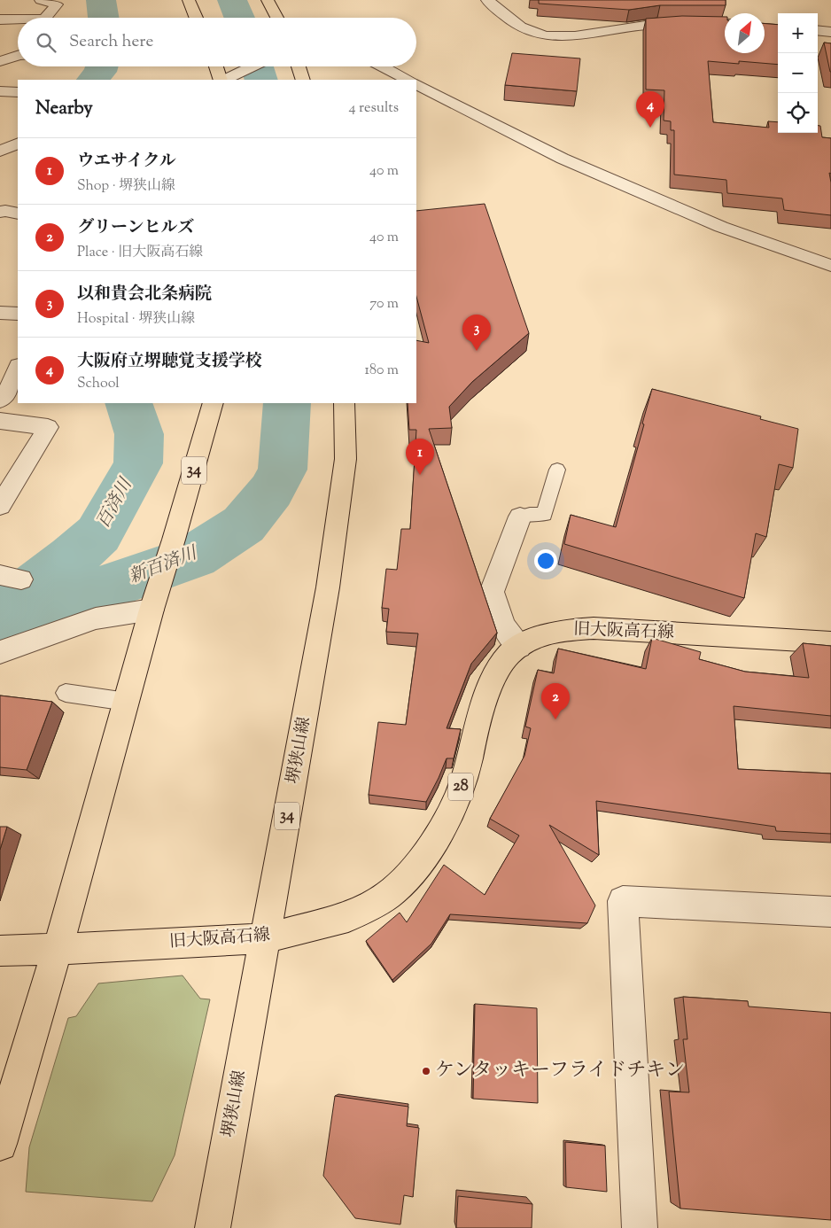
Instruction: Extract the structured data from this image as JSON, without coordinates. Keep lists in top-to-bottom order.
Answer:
{
  "streets": {
    "main road": [
      "34",
      "旧大阪高石線",
      "堺狭山線",
      "28"
    ]
  },
  "crossings": [
    ["34", "旧大阪高石線"],
    ["旧大阪高石線", "堺狭山線"]
  ],
  "water": ["百済川", "新百済川"],
  "places": ["ケンタッキーフライドチキン"],
  "north": "top right",
  "page": {
    "map_buttons": ["+", "−"],
    "search": "Search here",
    "heading": ["Nearby", "4 results"],
    "pins": [
      "4",
      "3",
      "1",
      "2"
    ],
    "list": [
      {
        "mark": "1",
        "name": "ウエサイクル",
        "note": "Shop · 堺狭山線",
        "value": "40 m"
      },
      {
        "mark": "2",
        "name": "グリーンヒルズ",
        "note": "Place · 旧大阪高石線",
        "value": "40 m"
      },
      {
        "mark": "3",
        "name": "以和貴会北条病院",
        "note": "Hospital · 堺狭山線",
        "value": "70 m"
      },
      {
        "mark": "4",
        "name": "大阪府立堺聴覚支援学校",
        "note": "School",
        "value": "180 m"
      }
    ]
  }
}
